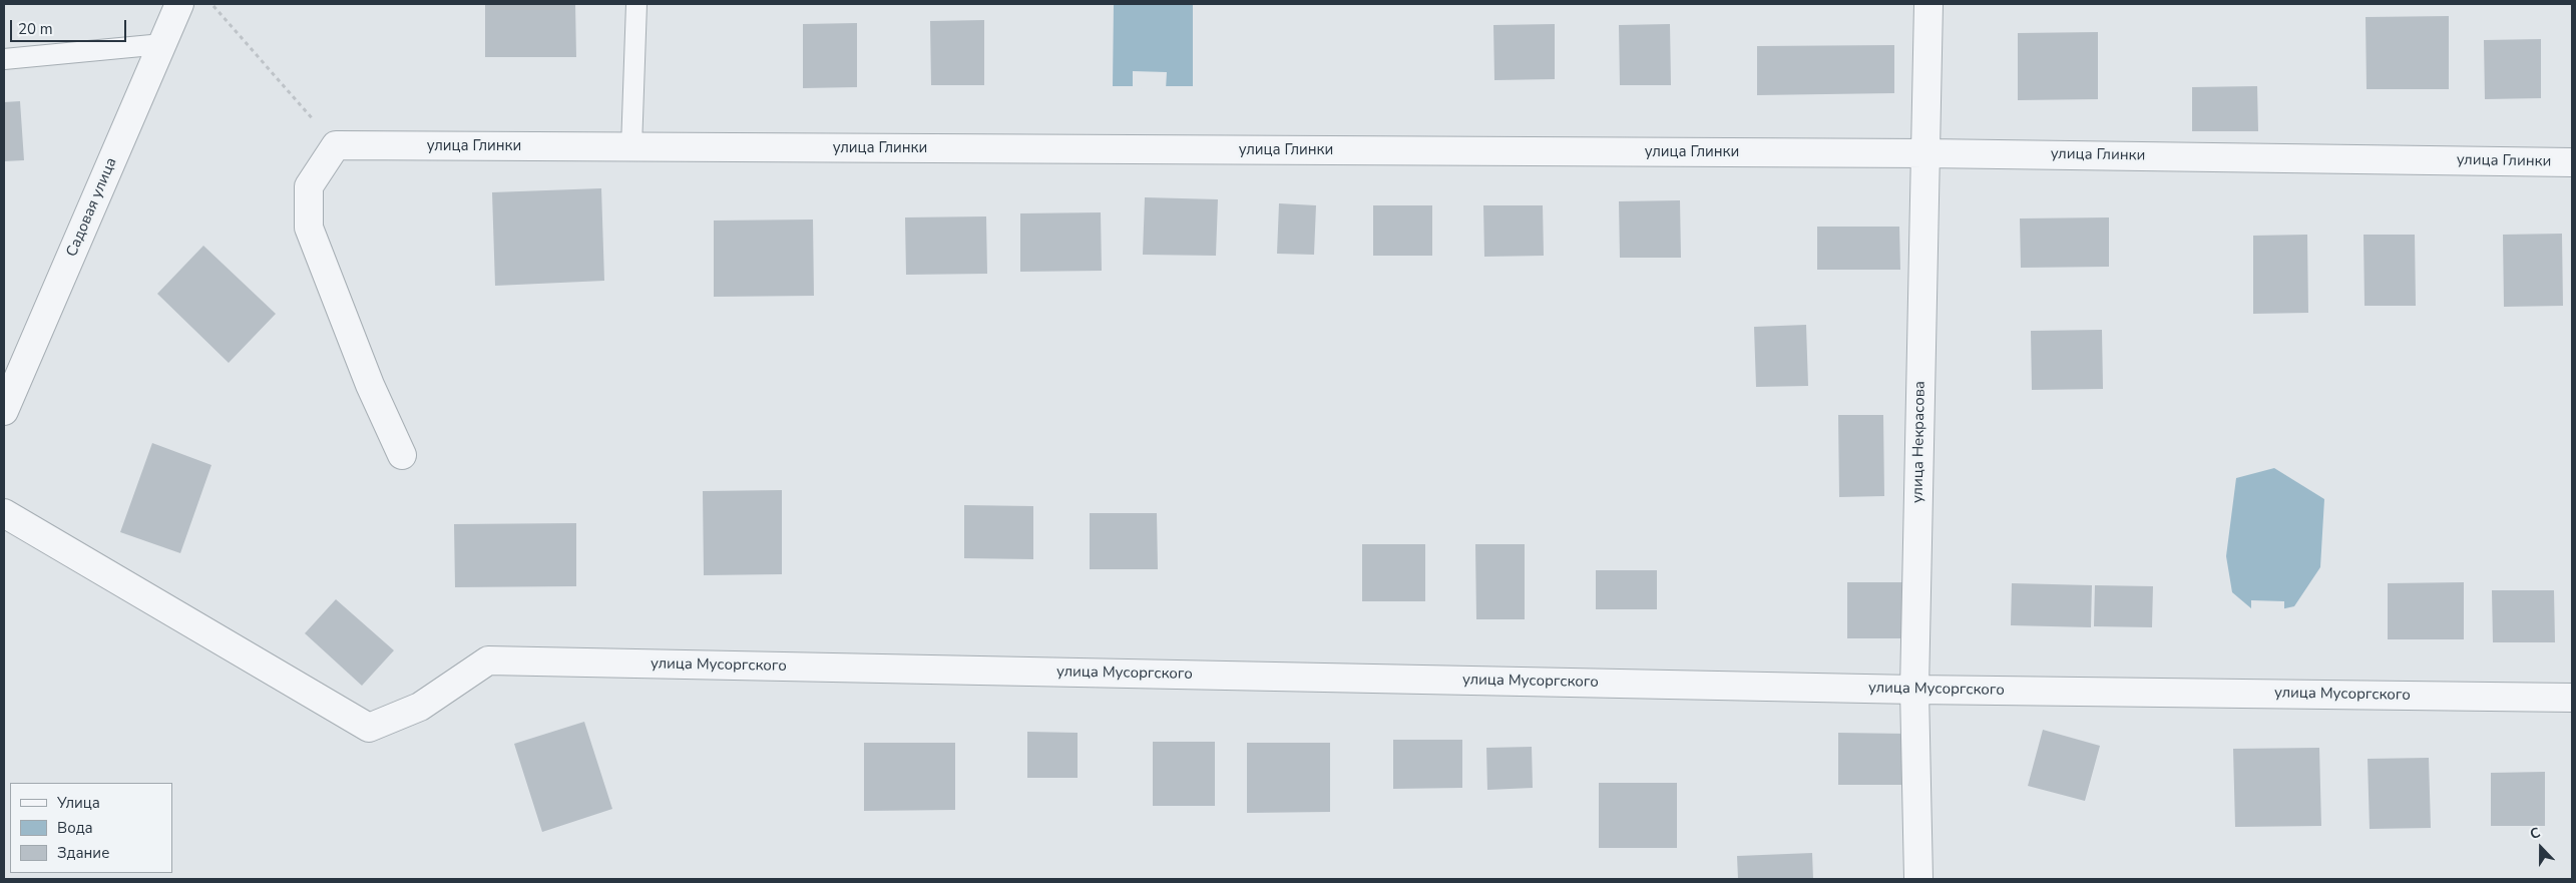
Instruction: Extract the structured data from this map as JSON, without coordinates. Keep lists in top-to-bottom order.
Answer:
{
  "streets": {
    "street": [
      "улица Глинки",
      "Садовая улица",
      "улица Некрасова",
      "улица Мусоргского"
    ]
  },
  "crossings": [
    ["улица Глинки", "улица Некрасова"],
    ["улица Некрасова", "улица Мусоргского"]
  ],
  "legend": ["Улица", "Вода", "Здание"],
  "scale_bar": "20 m",
  "north": "top"
}
